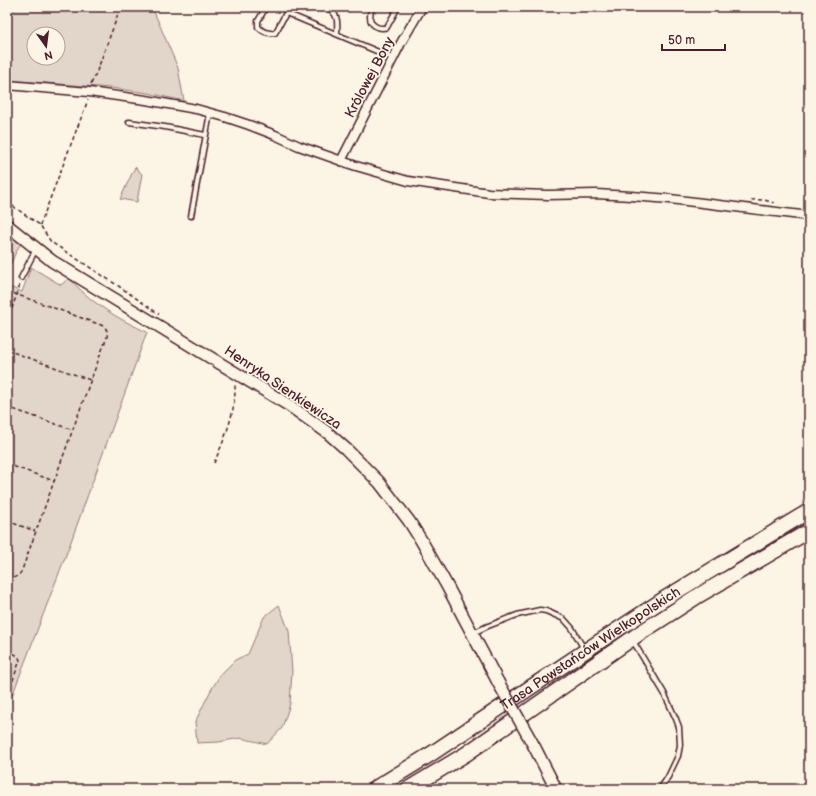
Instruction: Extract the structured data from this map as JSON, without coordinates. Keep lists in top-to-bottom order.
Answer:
{
  "streets": {
    "highway": ["Trasa Powstańców Wielkopolskich"],
    "street": ["Królowej Bony", "Henryka Sienkiewicza"]
  },
  "scale_bar": "50 m",
  "north": "bottom"
}
